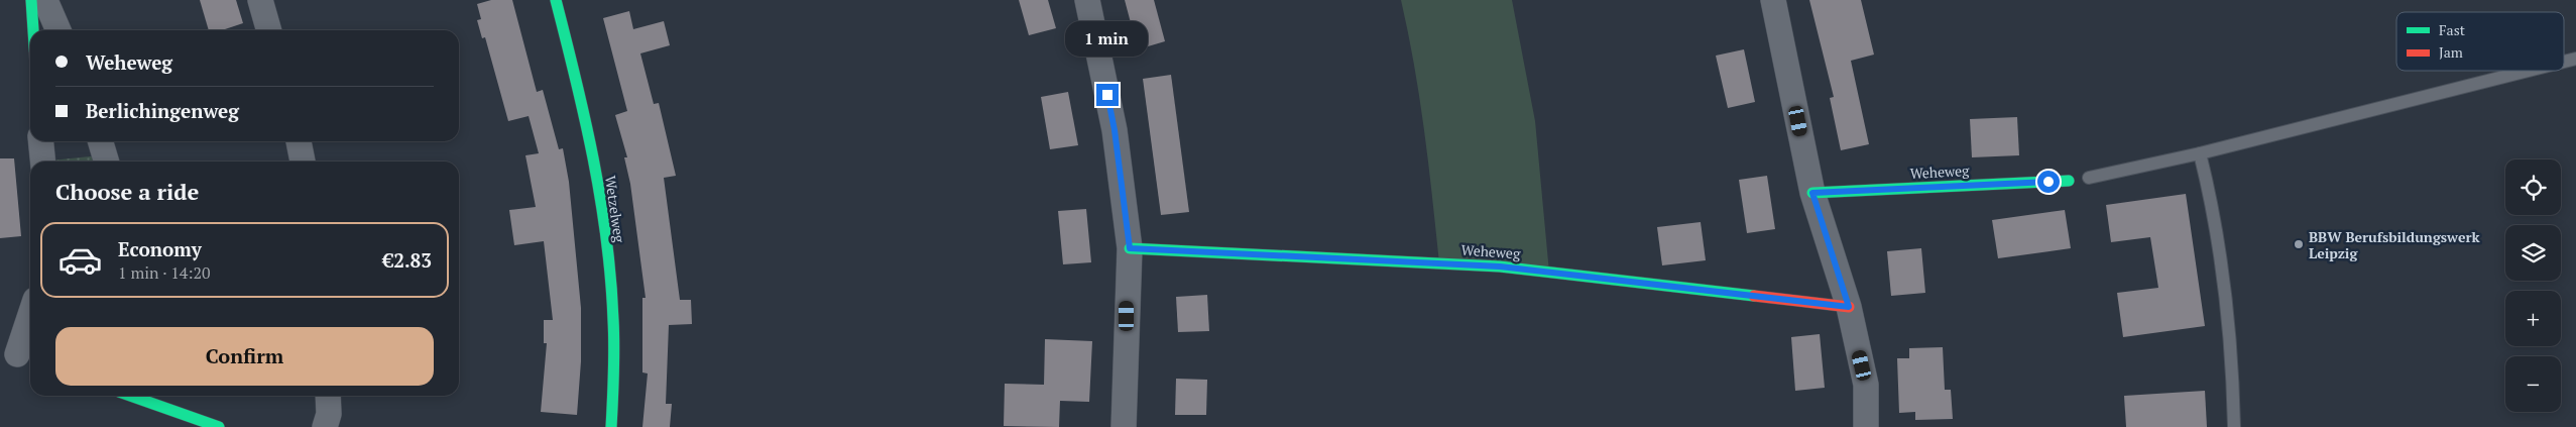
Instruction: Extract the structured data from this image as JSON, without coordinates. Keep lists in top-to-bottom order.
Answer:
{
  "streets": {
    "street": ["Weheweg", "Wetzelweg"]
  },
  "places": ["BBW Berufsbildungswerk Leipzig"],
  "legend": ["Fast", "Jam"],
  "page": {
    "bubble": "1 min",
    "banner": ["Weheweg", "Berlichingenweg"],
    "map_buttons": ["+", "−"],
    "heading": "Choose a ride",
    "list": [
      {
        "name": "Economy",
        "note": "1 min · 14:20",
        "value": "€2.83"
      }
    ],
    "buttons": "Confirm"
  }
}
